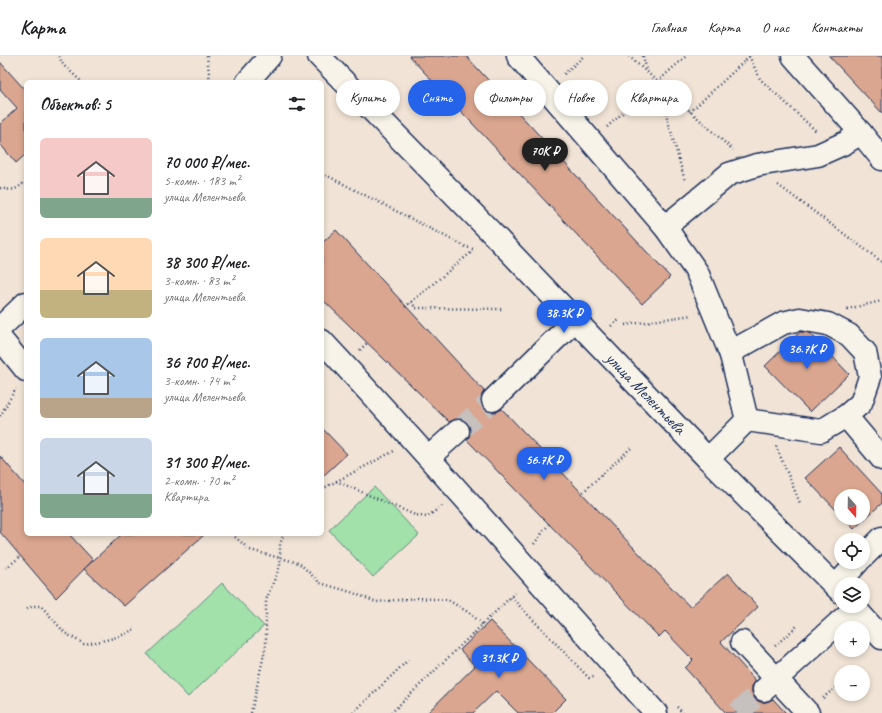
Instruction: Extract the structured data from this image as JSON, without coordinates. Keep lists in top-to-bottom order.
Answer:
{
  "streets": {
    "street": ["улица Мелентьева"]
  },
  "north": "bottom",
  "page": {
    "header": "Карта",
    "nav": [
      "Главная",
      "Карта",
      "О нас",
      "Контакты"
    ],
    "chip": [
      "Купить",
      "Снять",
      "Фильтры",
      "Новое",
      "Квартира"
    ],
    "heading": "Объектов: 5",
    "list": [
      {
        "name": "70 000 ₽/мес.",
        "note": "5-комн. · 183 m² · улица Мелентьева"
      },
      {
        "name": "38 300 ₽/мес.",
        "note": "3-комн. · 83 m² · улица Мелентьева"
      },
      {
        "name": "36 700 ₽/мес.",
        "note": "3-комн. · 74 m² · улица Мелентьева"
      },
      {
        "name": "31 300 ₽/мес.",
        "note": "2-комн. · 70 m² · Квартира"
      }
    ],
    "price": [
      "70K ₽",
      "38.3K ₽",
      "36.7K ₽",
      "56.7K ₽",
      "31.3K ₽"
    ],
    "map_buttons": ["+", "−"]
  }
}
